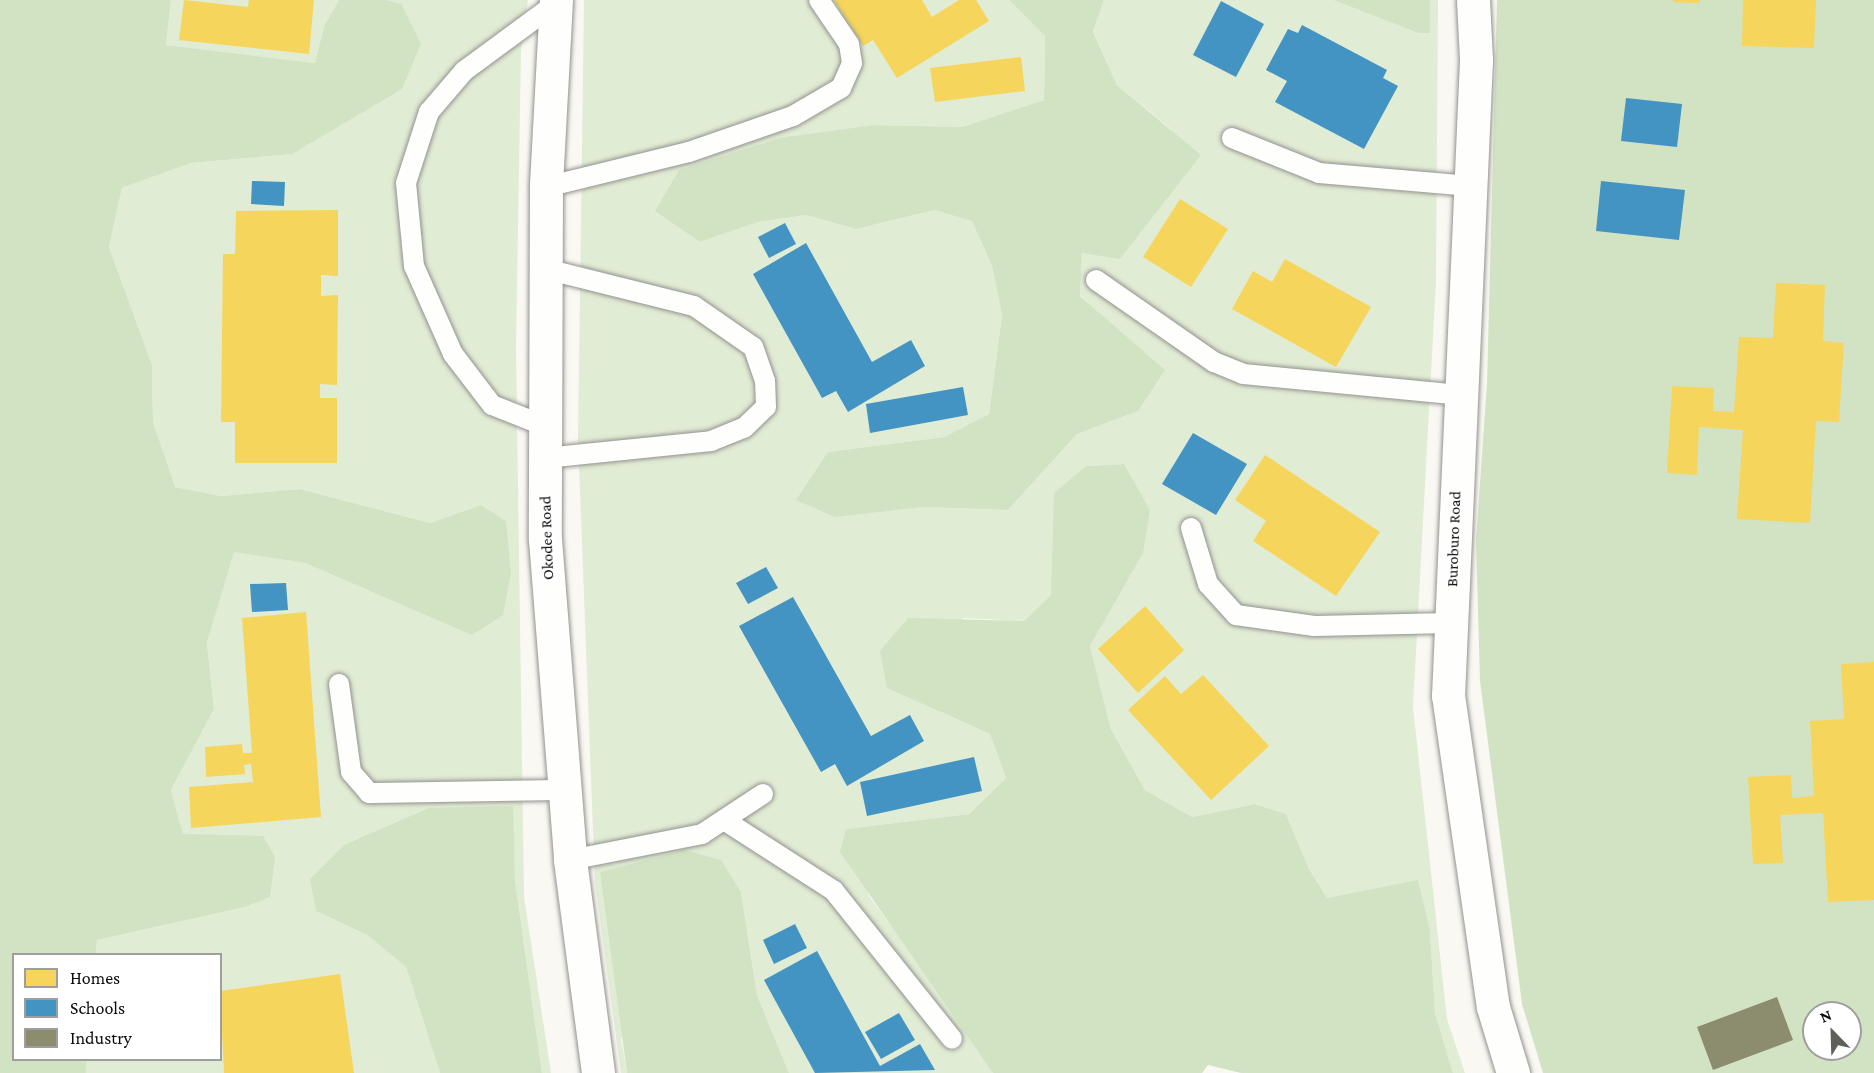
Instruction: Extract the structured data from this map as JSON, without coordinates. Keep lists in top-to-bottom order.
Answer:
{
  "streets": {
    "street": ["Okodee Road", "Buroburo Road"]
  },
  "legend": ["Homes", "Schools", "Industry"],
  "north": "top left"
}
